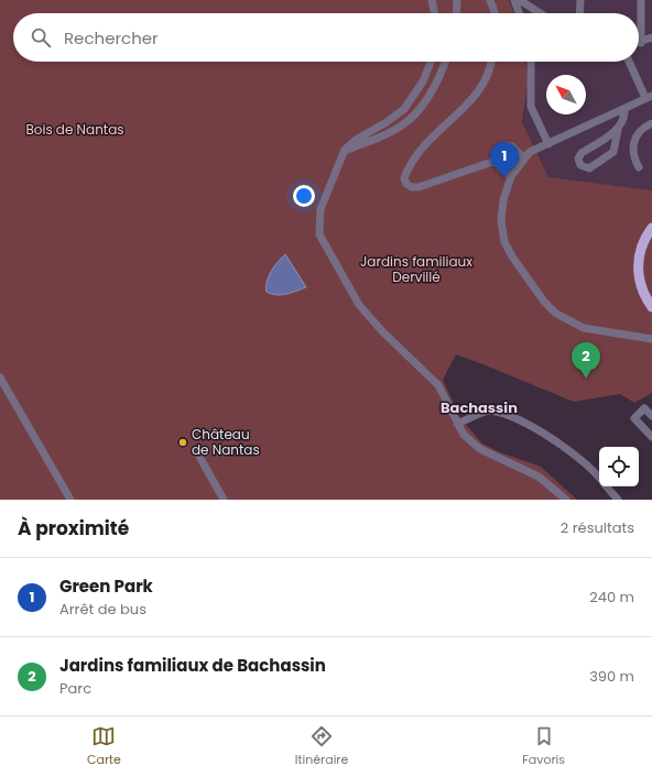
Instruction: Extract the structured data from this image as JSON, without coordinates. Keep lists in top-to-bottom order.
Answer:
{
  "districts": ["Bachassin"],
  "parks": ["Bois de Nantas", "Jardins familiaux Dervillé"],
  "places": ["Château de Nantas"],
  "north": "top left",
  "page": {
    "search": "Rechercher",
    "pins": ["1", "2"],
    "heading": ["À proximité", "2 résultats"],
    "list": [
      {
        "mark": "1",
        "name": "Green Park",
        "note": "Arrêt de bus",
        "value": "240 m"
      },
      {
        "mark": "2",
        "name": "Jardins familiaux de Bachassin",
        "note": "Parc",
        "value": "390 m"
      }
    ],
    "nav": ["Carte", "Itinéraire", "Favoris"]
  }
}
